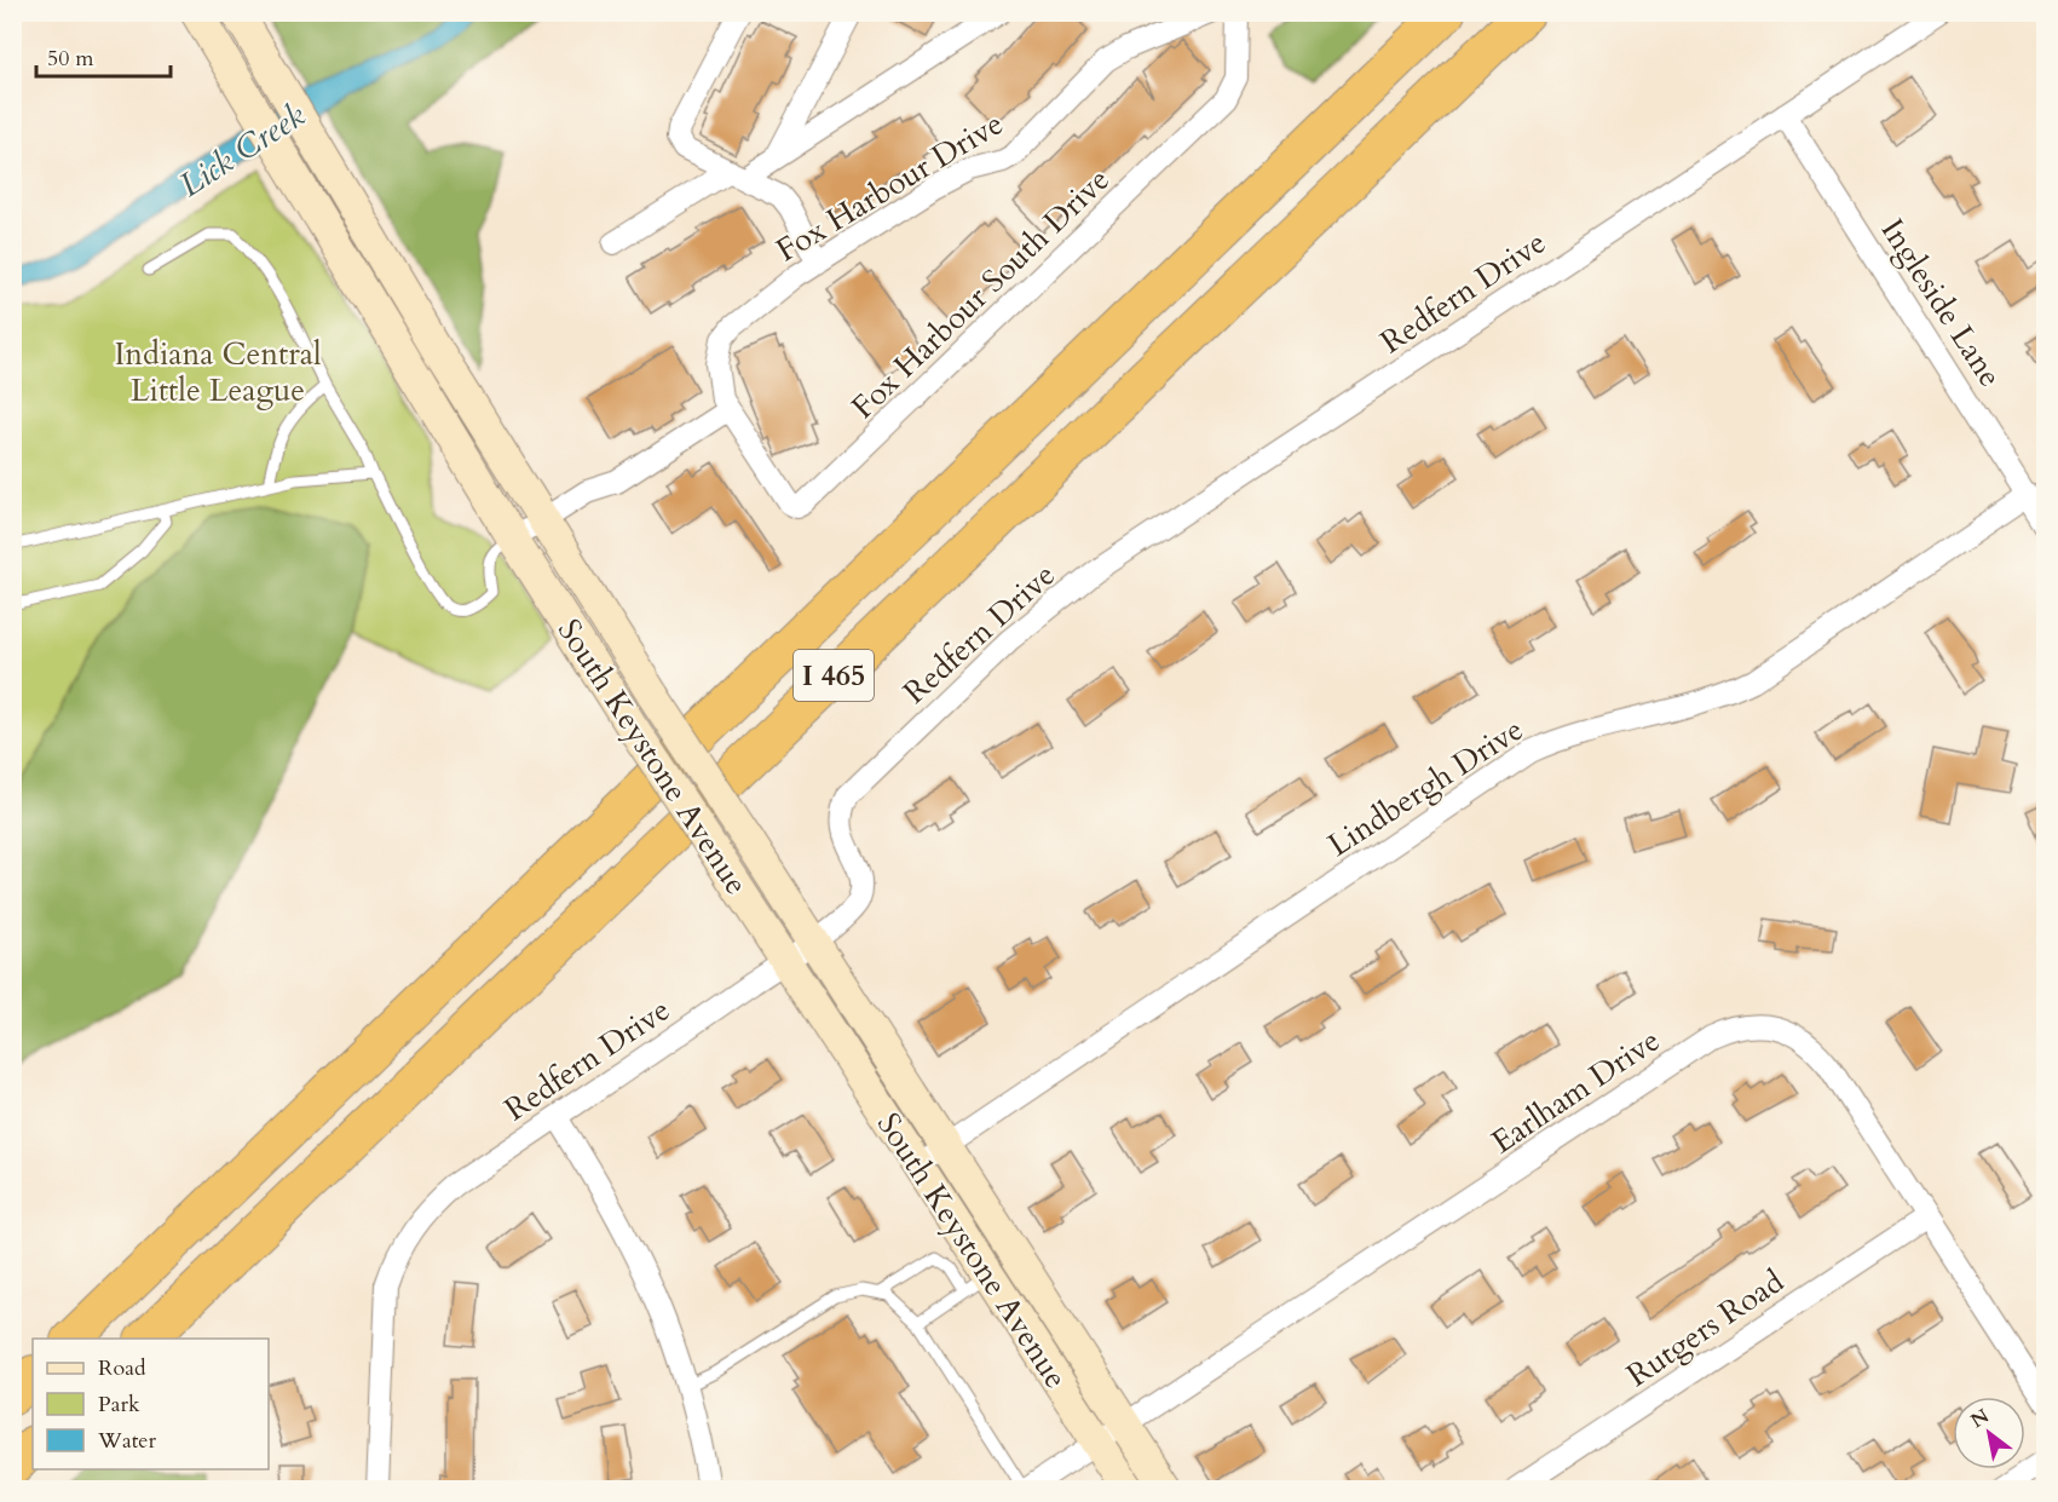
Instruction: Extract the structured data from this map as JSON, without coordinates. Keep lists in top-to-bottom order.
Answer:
{
  "streets": {
    "highway": ["I 465"],
    "main road": ["South Keystone Avenue"],
    "street": [
      "Fox Harbour Drive",
      "Redfern Drive",
      "Fox Harbour South Drive",
      "Ingleside Lane",
      "Lindbergh Drive",
      "Earlham Drive",
      "Rutgers Road"
    ]
  },
  "crossings": [
    ["Fox Harbour Drive", "Fox Harbour South Drive"],
    ["Redfern Drive", "Ingleside Lane"],
    ["Redfern Drive", "South Keystone Avenue"],
    ["Ingleside Lane", "Lindbergh Drive"],
    ["South Keystone Avenue", "Lindbergh Drive"],
    ["South Keystone Avenue", "Earlham Drive"],
    ["Earlham Drive", "Rutgers Road"]
  ],
  "water": ["Lick Creek"],
  "parks": ["Indiana Central Little League"],
  "legend": ["Road", "Park", "Water"],
  "scale_bar": "50 m",
  "north": "top left"
}
